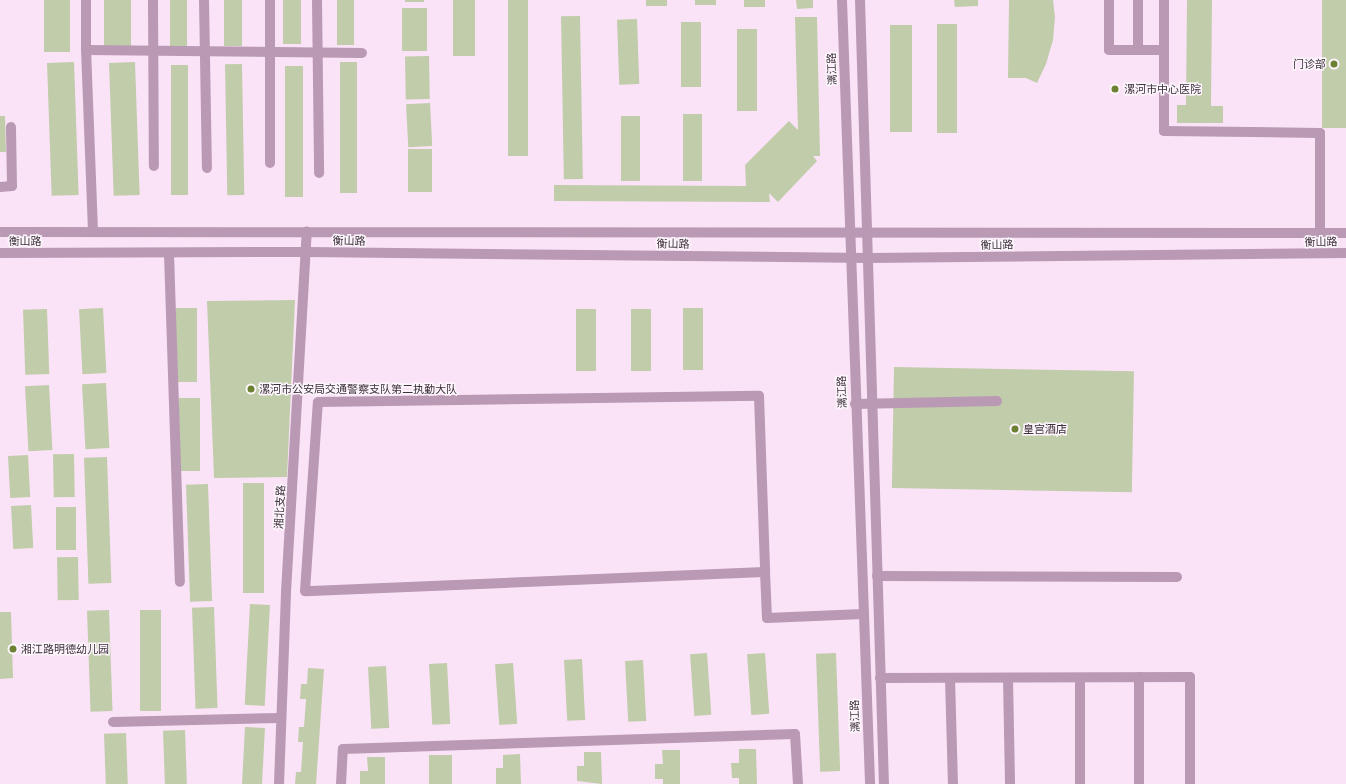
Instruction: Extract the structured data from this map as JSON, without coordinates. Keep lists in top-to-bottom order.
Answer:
{
  "streets": {
    "street": ["漓江路", "衡山路", "湘北支路"]
  },
  "crossings": [
    ["漓江路", "衡山路"],
    ["衡山路", "湘北支路"]
  ],
  "places": [
    "门诊部",
    "漯河市中心医院",
    "漯河市公安局交通警察支队第二执勤大队",
    "皇宫酒店",
    "湘江路明德幼儿园"
  ]
}
